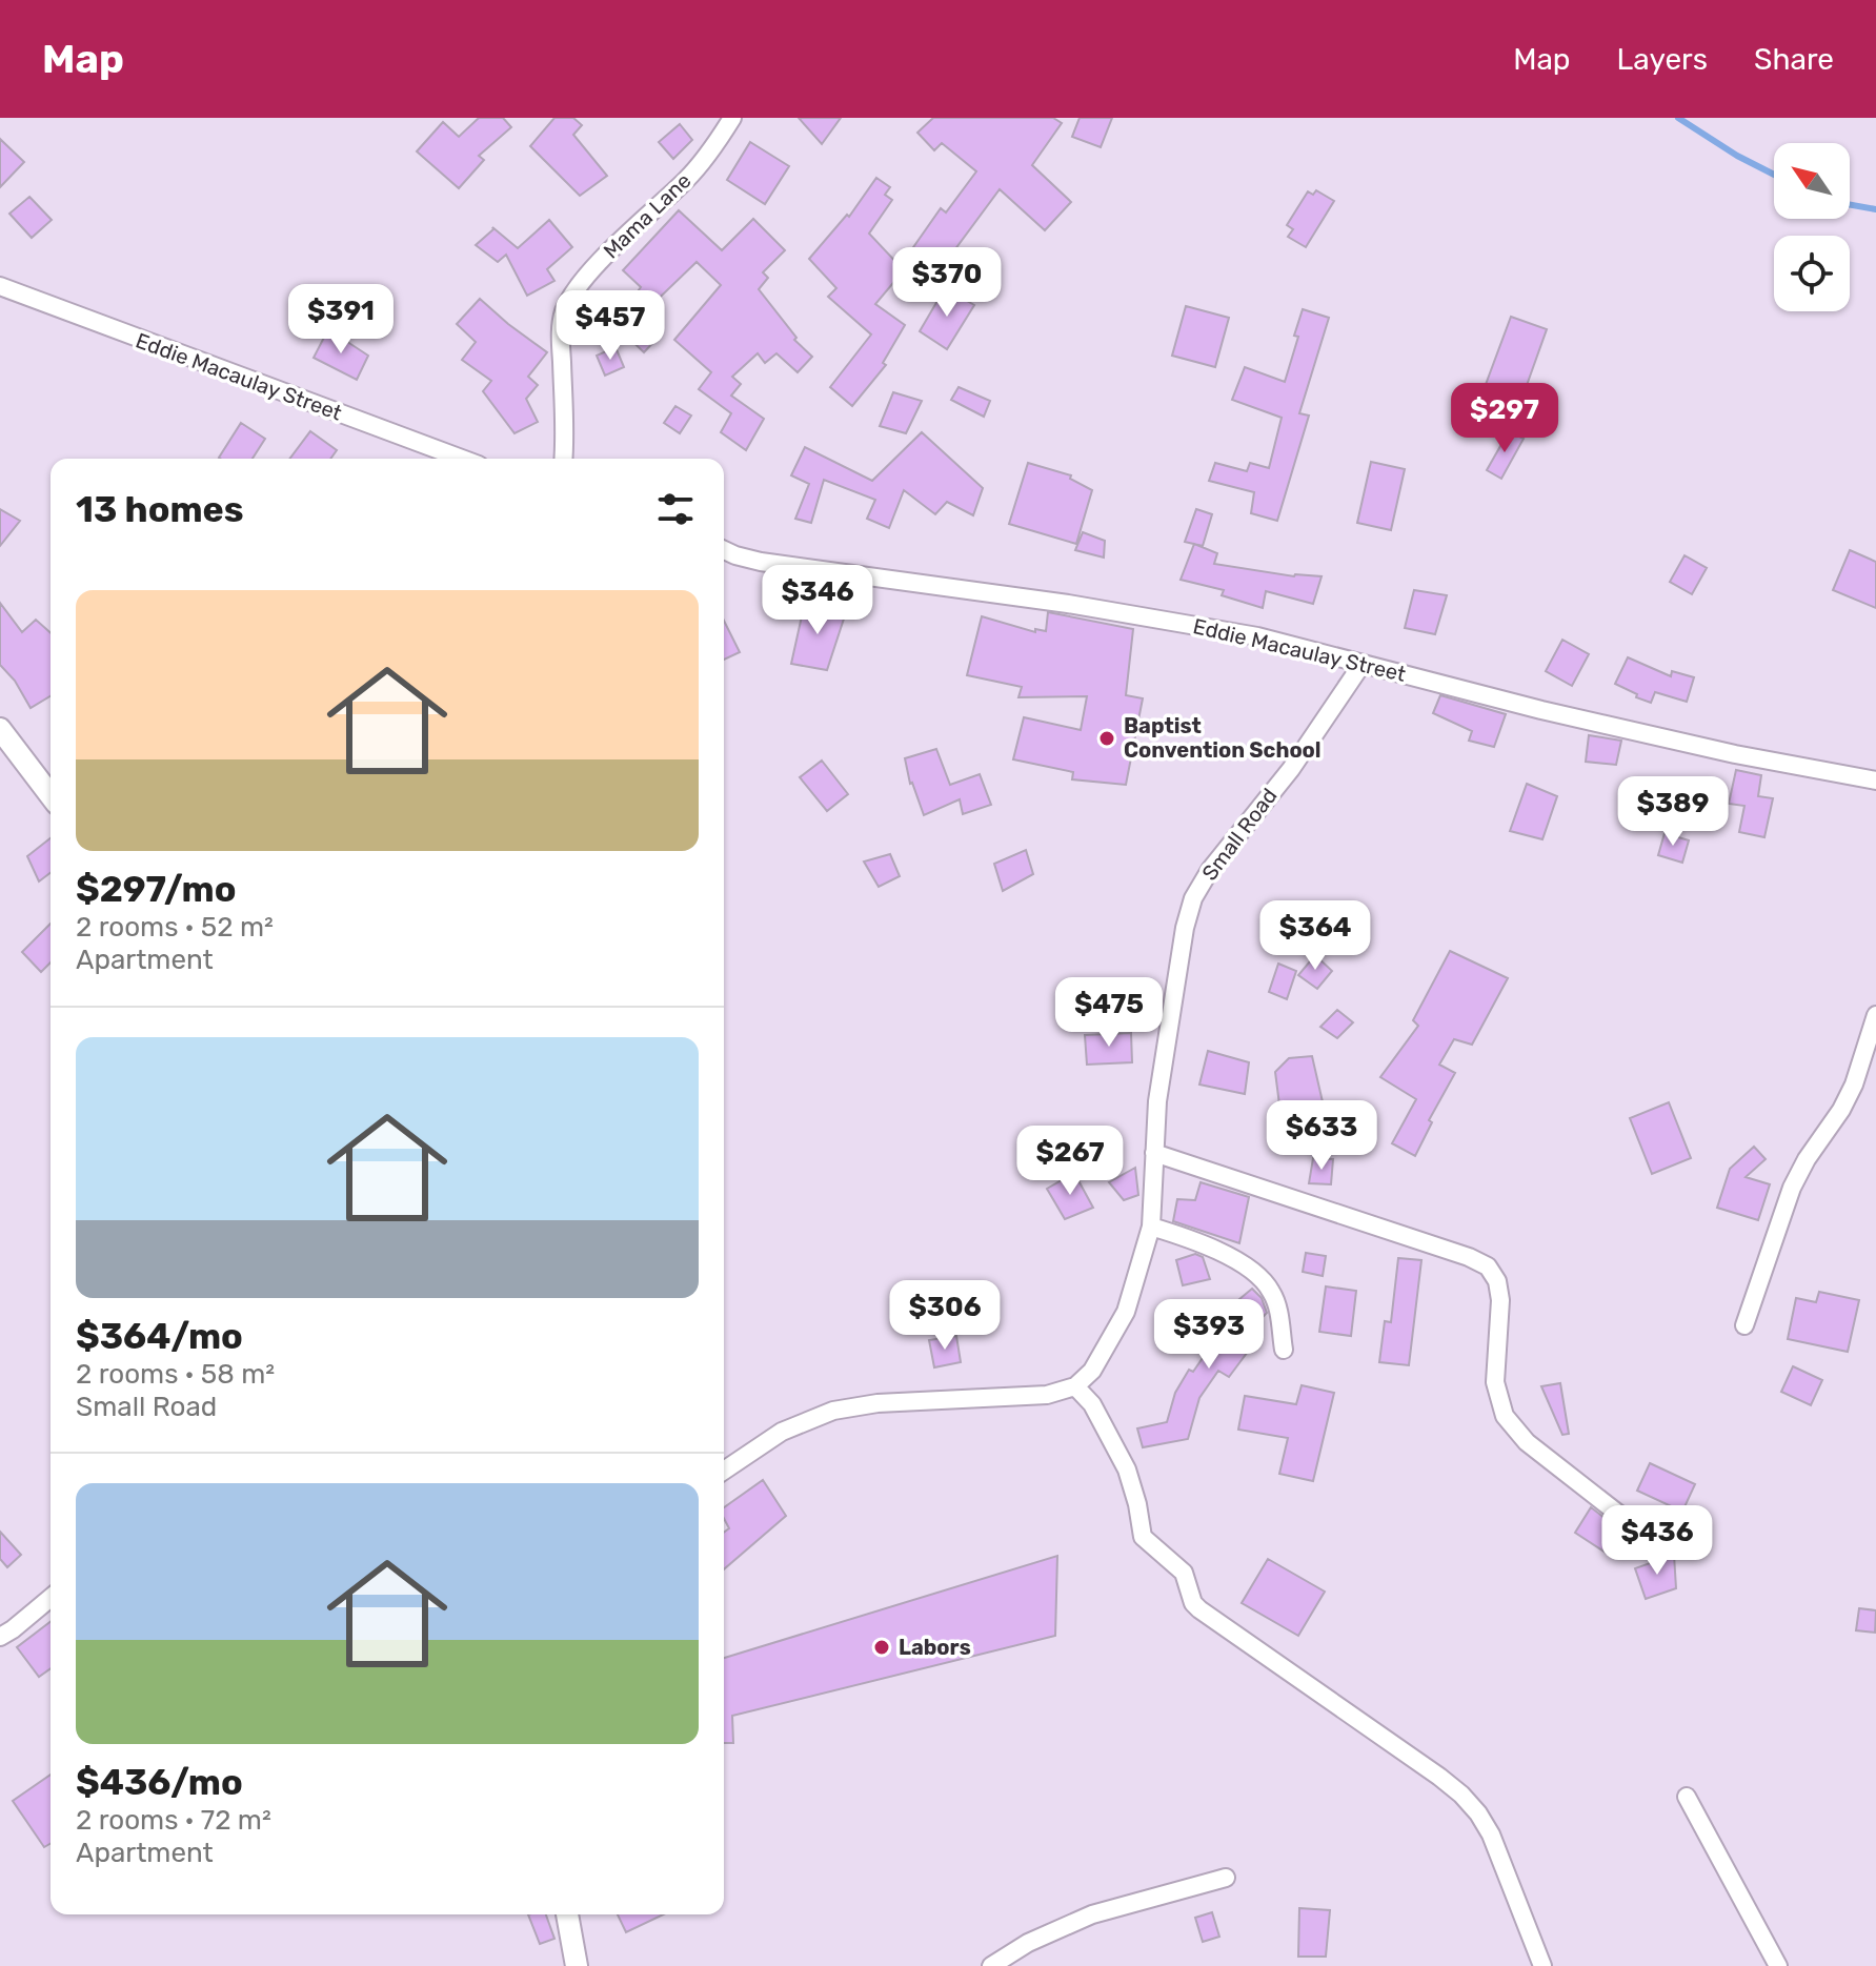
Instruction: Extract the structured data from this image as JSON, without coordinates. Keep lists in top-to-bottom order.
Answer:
{
  "streets": {
    "street": ["Mama Lane", "Eddie Macaulay Street", "Small Road"]
  },
  "crossings": [
    ["Eddie Macaulay Street", "Small Road"]
  ],
  "places": ["Baptist Convention School", "Labors"],
  "north": "top left",
  "page": {
    "header": "Map",
    "nav": ["Map", "Layers", "Share"],
    "price": [
      "$370",
      "$391",
      "$457",
      "$297",
      "$346",
      "$389",
      "$364",
      "$475",
      "$633",
      "$267",
      "$306",
      "$393",
      "$436"
    ],
    "heading": "13 homes",
    "list": [
      {
        "name": "$297/mo",
        "note": "2 rooms · 52 m² · Apartment"
      },
      {
        "name": "$364/mo",
        "note": "2 rooms · 58 m² · Small Road"
      },
      {
        "name": "$436/mo",
        "note": "2 rooms · 72 m² · Apartment"
      }
    ]
  }
}
